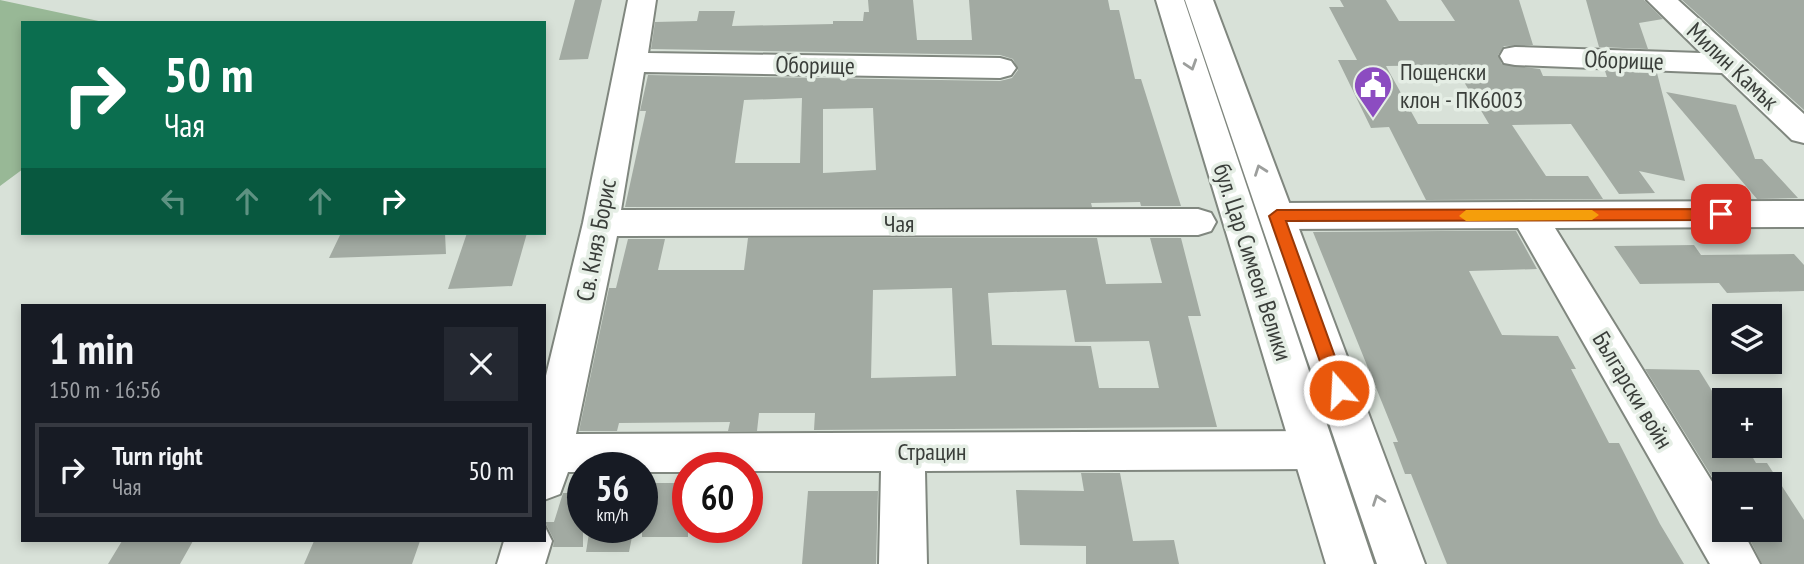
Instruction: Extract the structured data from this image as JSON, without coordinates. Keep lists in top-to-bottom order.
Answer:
{
  "streets": {
    "street": [
      "Оборище",
      "Милин Камък",
      "Чая",
      "Св. Княз Борис",
      "бул. Цар Симеон Велики",
      "Български войн",
      "Страцин"
    ]
  },
  "crossings": [
    ["Оборище", "Милин Камък"],
    ["Оборище", "Св. Княз Борис"],
    ["Чая", "Св. Княз Борис"],
    ["Св. Княз Борис", "Страцин"],
    ["бул. Цар Симеон Велики", "Страцин"]
  ],
  "places": {
    "public building": ["Пощенски клон - ПК6003"]
  },
  "page": {
    "turn": ["50 m", "Чая"],
    "map_buttons": ["+", "−"],
    "heading": ["1 min", "150 m · 16:56"],
    "list": [
      {
        "name": "Turn right",
        "note": "Чая",
        "value": "50 m"
      }
    ],
    "speed": "56 km/h",
    "limit": "60"
  }
}
